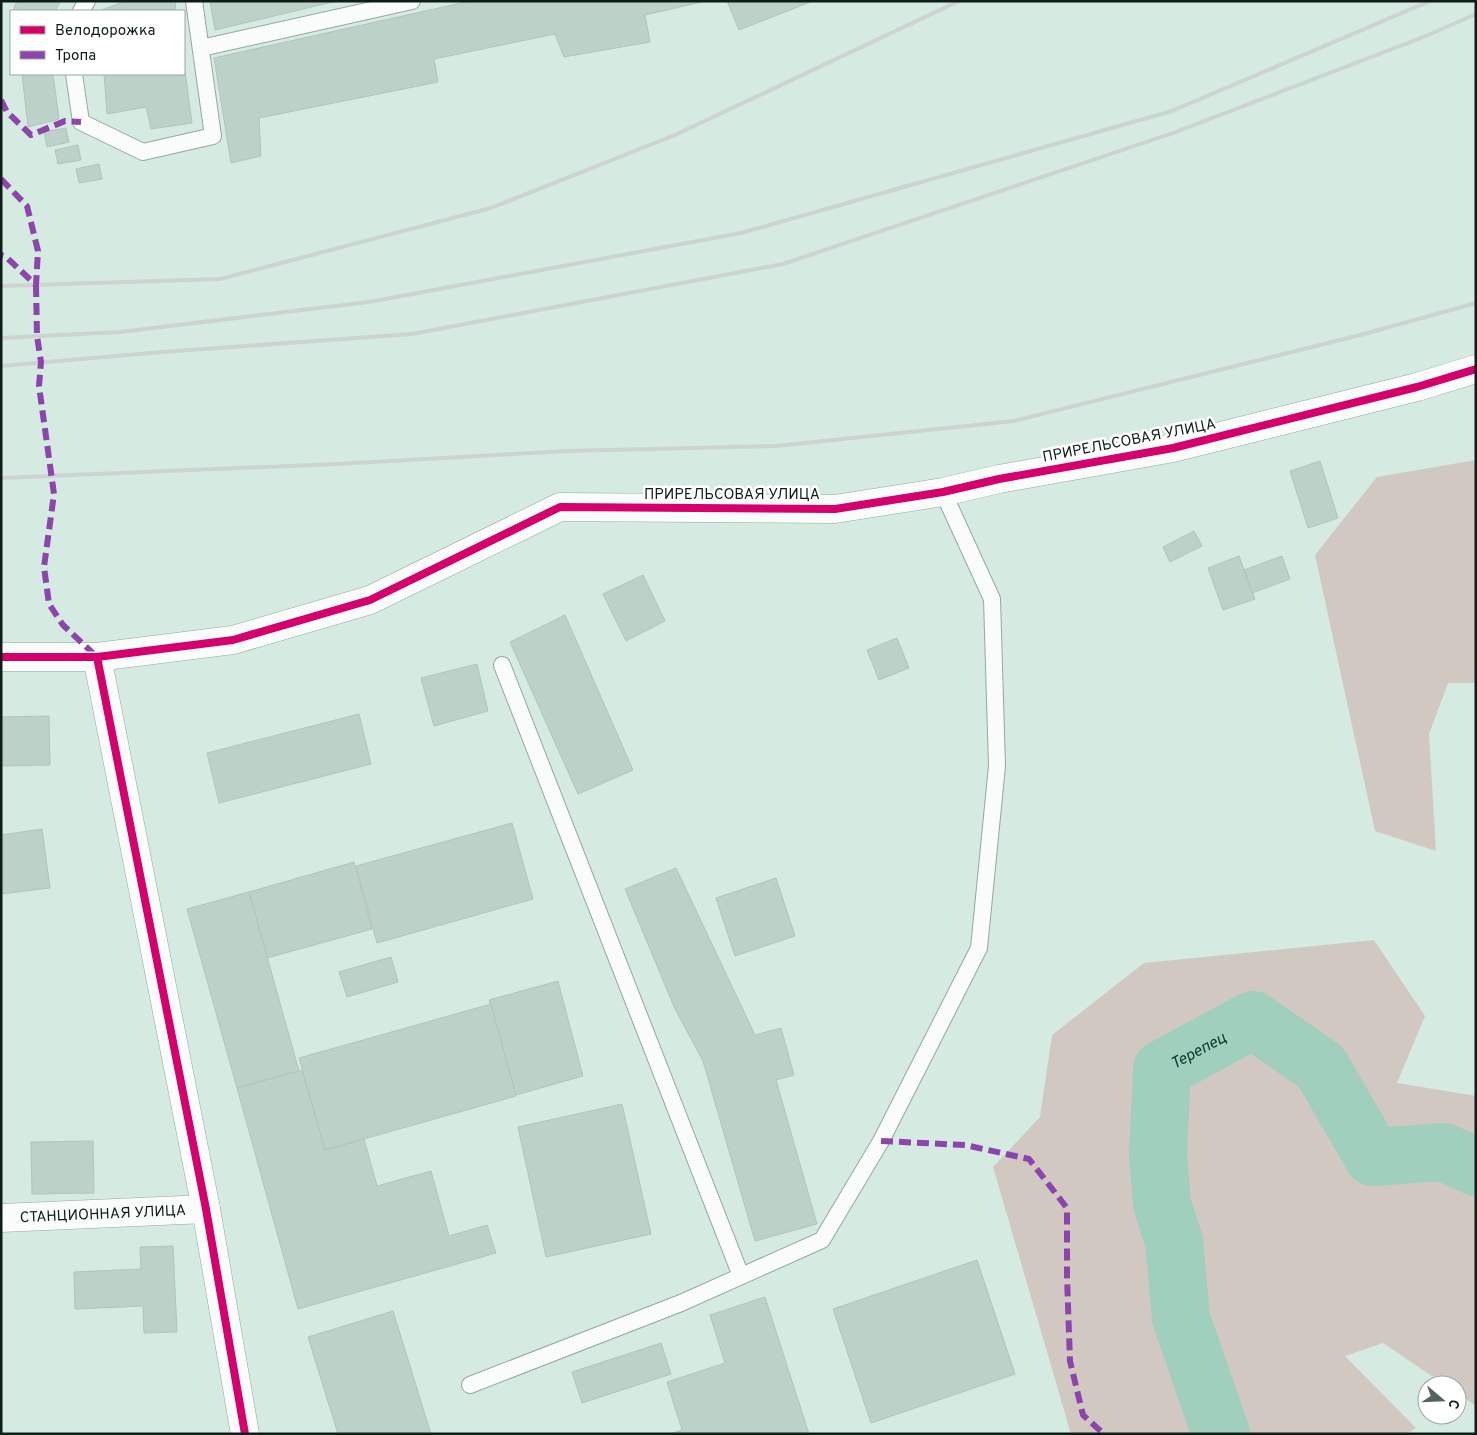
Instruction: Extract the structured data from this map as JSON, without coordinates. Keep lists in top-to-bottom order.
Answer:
{
  "streets": {
    "street": ["ПРИРЕЛЬСОВАЯ УЛИЦА", "СТАНЦИОННАЯ УЛИЦА"]
  },
  "water": ["Терепец"],
  "legend": ["Велодорожка", "Тропа"],
  "north": "right"
}
